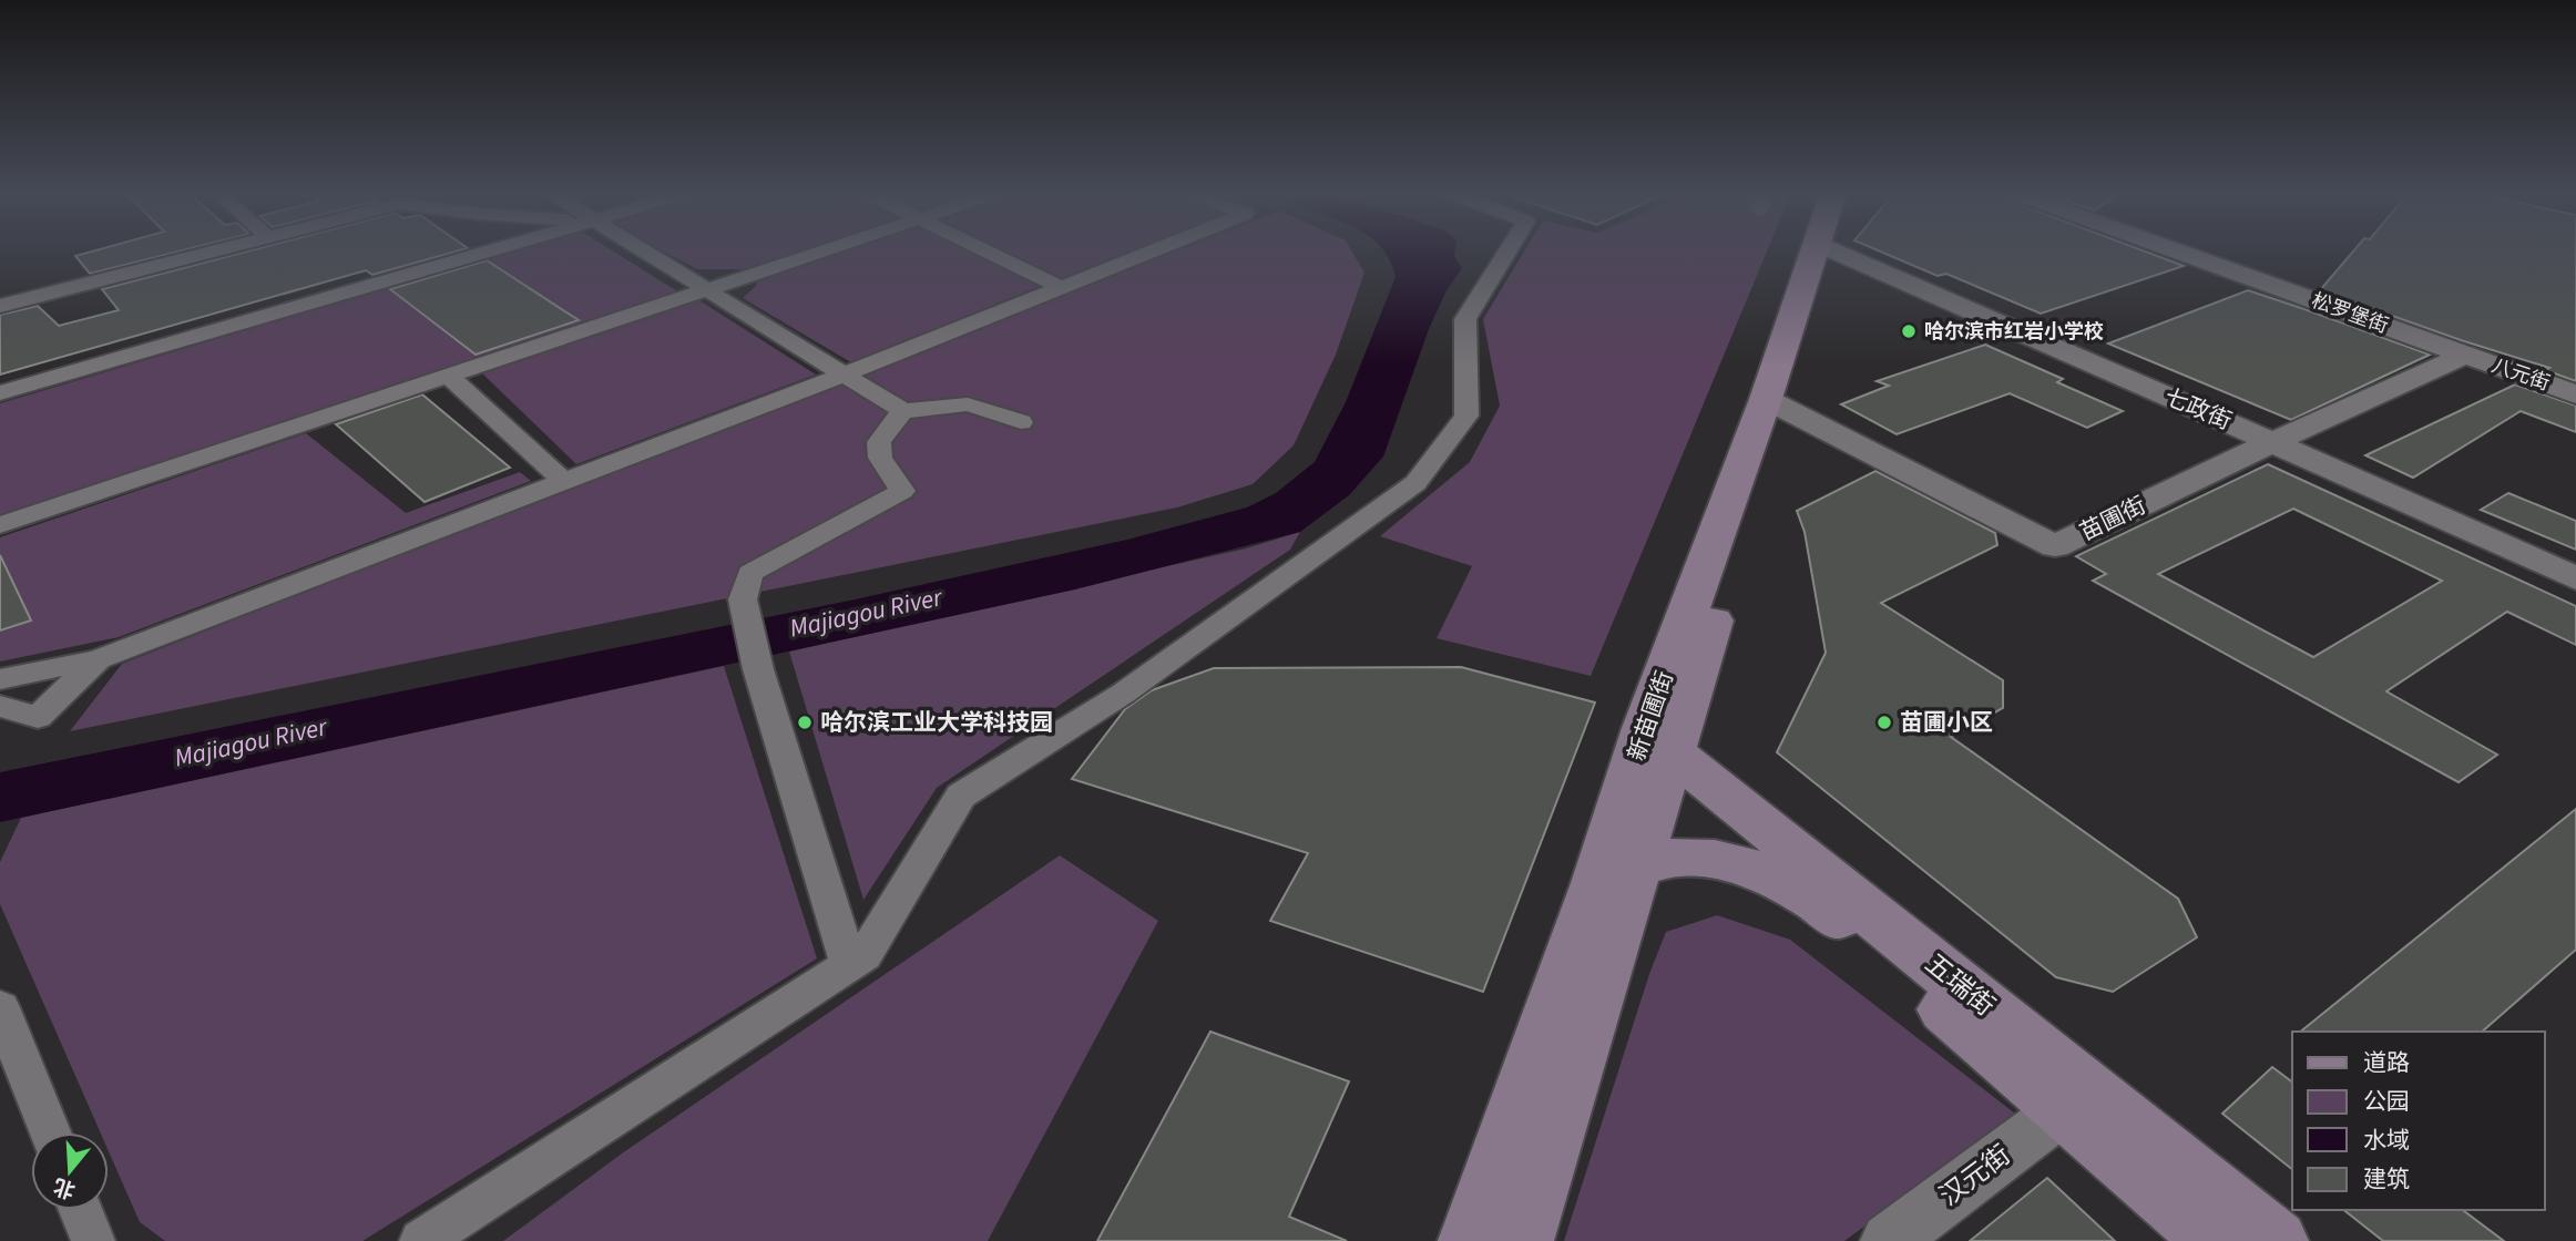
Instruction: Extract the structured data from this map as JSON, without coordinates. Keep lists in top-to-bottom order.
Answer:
{
  "streets": {
    "main road": ["新苗圃街", "五瑞街"],
    "street": [
      "松罗堡街",
      "八元街",
      "七政街",
      "苗圃街",
      "汉元街"
    ]
  },
  "crossings": [
    ["松罗堡街", "八元街"],
    ["松罗堡街", "苗圃街"],
    ["八元街", "苗圃街"],
    ["七政街", "苗圃街"],
    ["苗圃街", "新苗圃街"],
    ["新苗圃街", "五瑞街"],
    ["五瑞街", "汉元街"]
  ],
  "water": ["Majiagou River"],
  "places": ["哈尔滨市红岩小学校", "哈尔滨工业大学科技园", "苗圃小区"],
  "legend": [
    "道路",
    "公园",
    "水域",
    "建筑"
  ],
  "north": "bottom"
}
